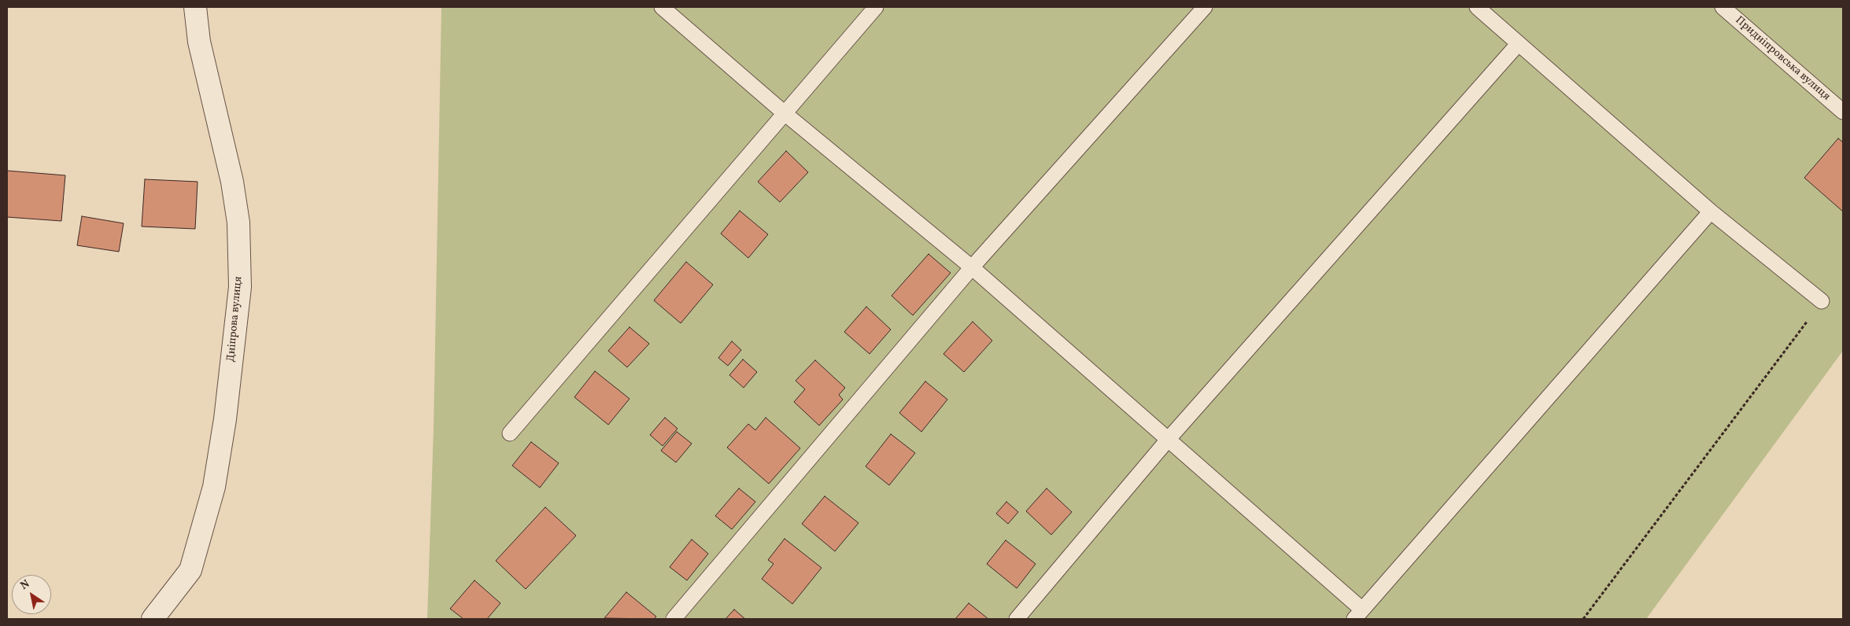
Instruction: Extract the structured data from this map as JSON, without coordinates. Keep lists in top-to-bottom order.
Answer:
{
  "streets": {
    "street": ["Дніпрова вулиця"],
    "lane": ["Придніпровська вулиця"]
  },
  "north": "top left"
}
